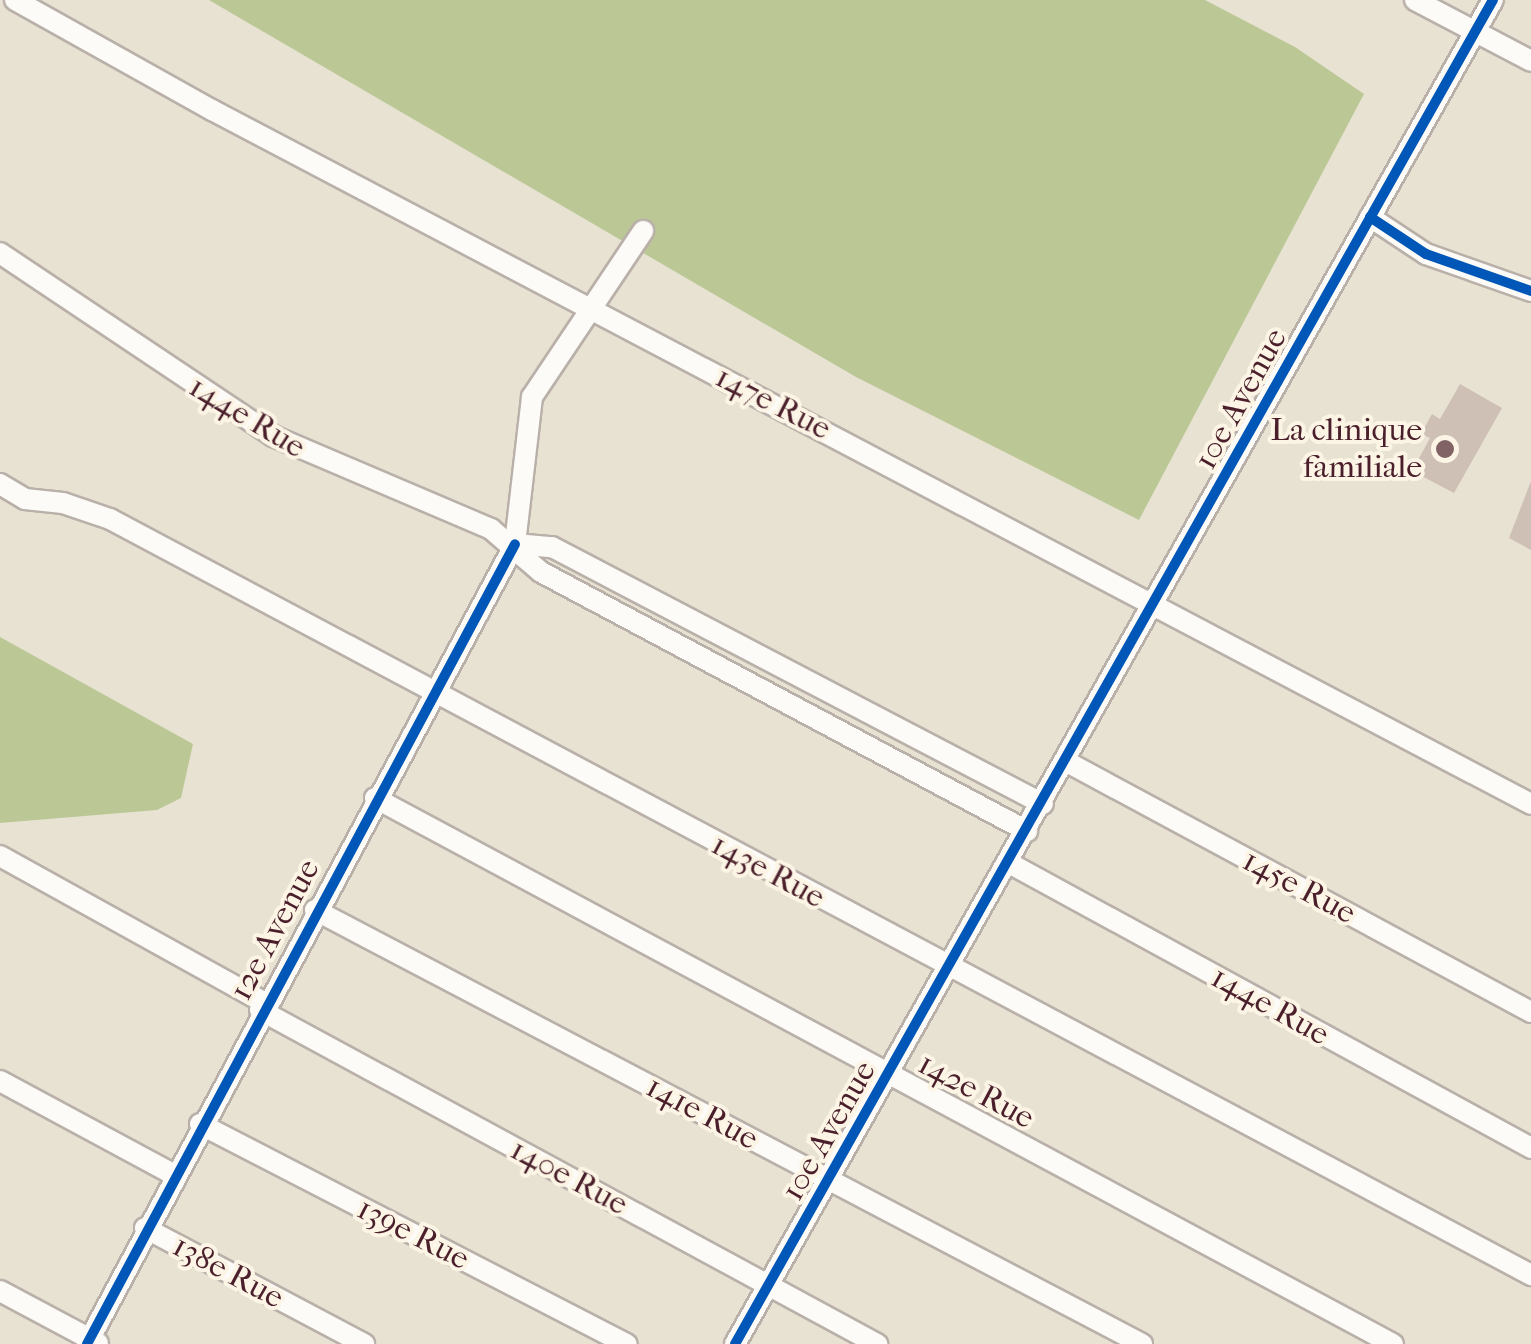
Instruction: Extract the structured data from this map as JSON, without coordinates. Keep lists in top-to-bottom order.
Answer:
{
  "streets": {
    "street": [
      "10e Avenue",
      "147e Rue",
      "144e Rue",
      "143e Rue",
      "145e Rue",
      "12e Avenue",
      "142e Rue",
      "141e Rue",
      "140e Rue",
      "139e Rue",
      "138e Rue"
    ]
  },
  "crossings": [
    ["10e Avenue", "147e Rue"],
    ["10e Avenue", "144e Rue"],
    ["10e Avenue", "143e Rue"],
    ["10e Avenue", "145e Rue"],
    ["10e Avenue", "142e Rue"],
    ["10e Avenue", "141e Rue"],
    ["10e Avenue", "140e Rue"],
    ["147e Rue", "12e Avenue"],
    ["144e Rue", "12e Avenue"],
    ["143e Rue", "12e Avenue"],
    ["12e Avenue", "142e Rue"],
    ["12e Avenue", "141e Rue"],
    ["12e Avenue", "140e Rue"],
    ["12e Avenue", "139e Rue"],
    ["12e Avenue", "138e Rue"]
  ],
  "places": ["La clinique familiale"]
}
